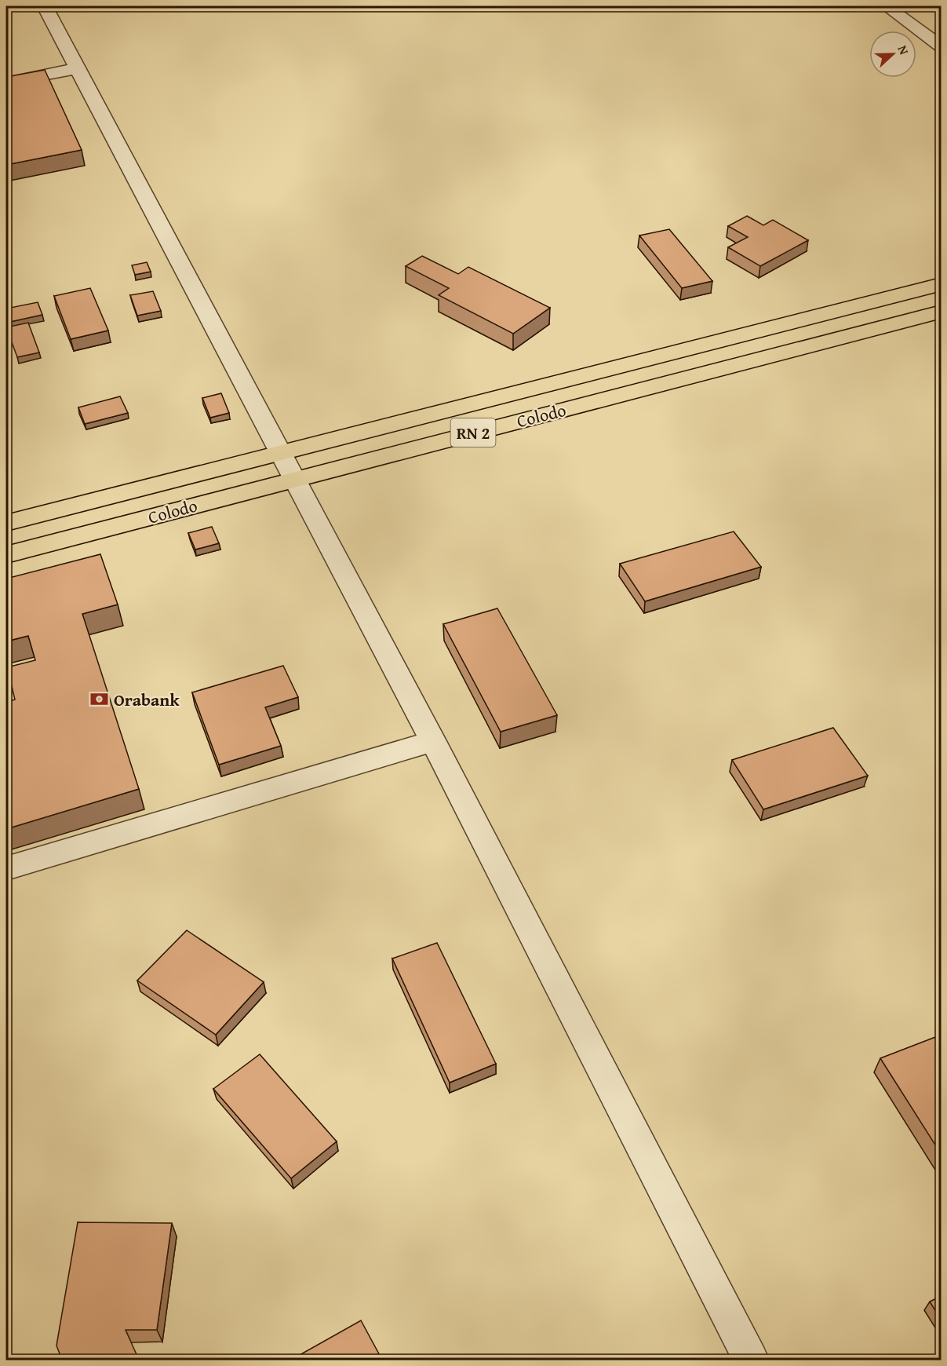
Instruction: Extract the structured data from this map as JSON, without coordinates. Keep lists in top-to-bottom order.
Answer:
{
  "streets": {
    "main road": ["Colodo", "RN 2"]
  },
  "places": {
    "bank": ["Orabank"]
  },
  "north": "right"
}
